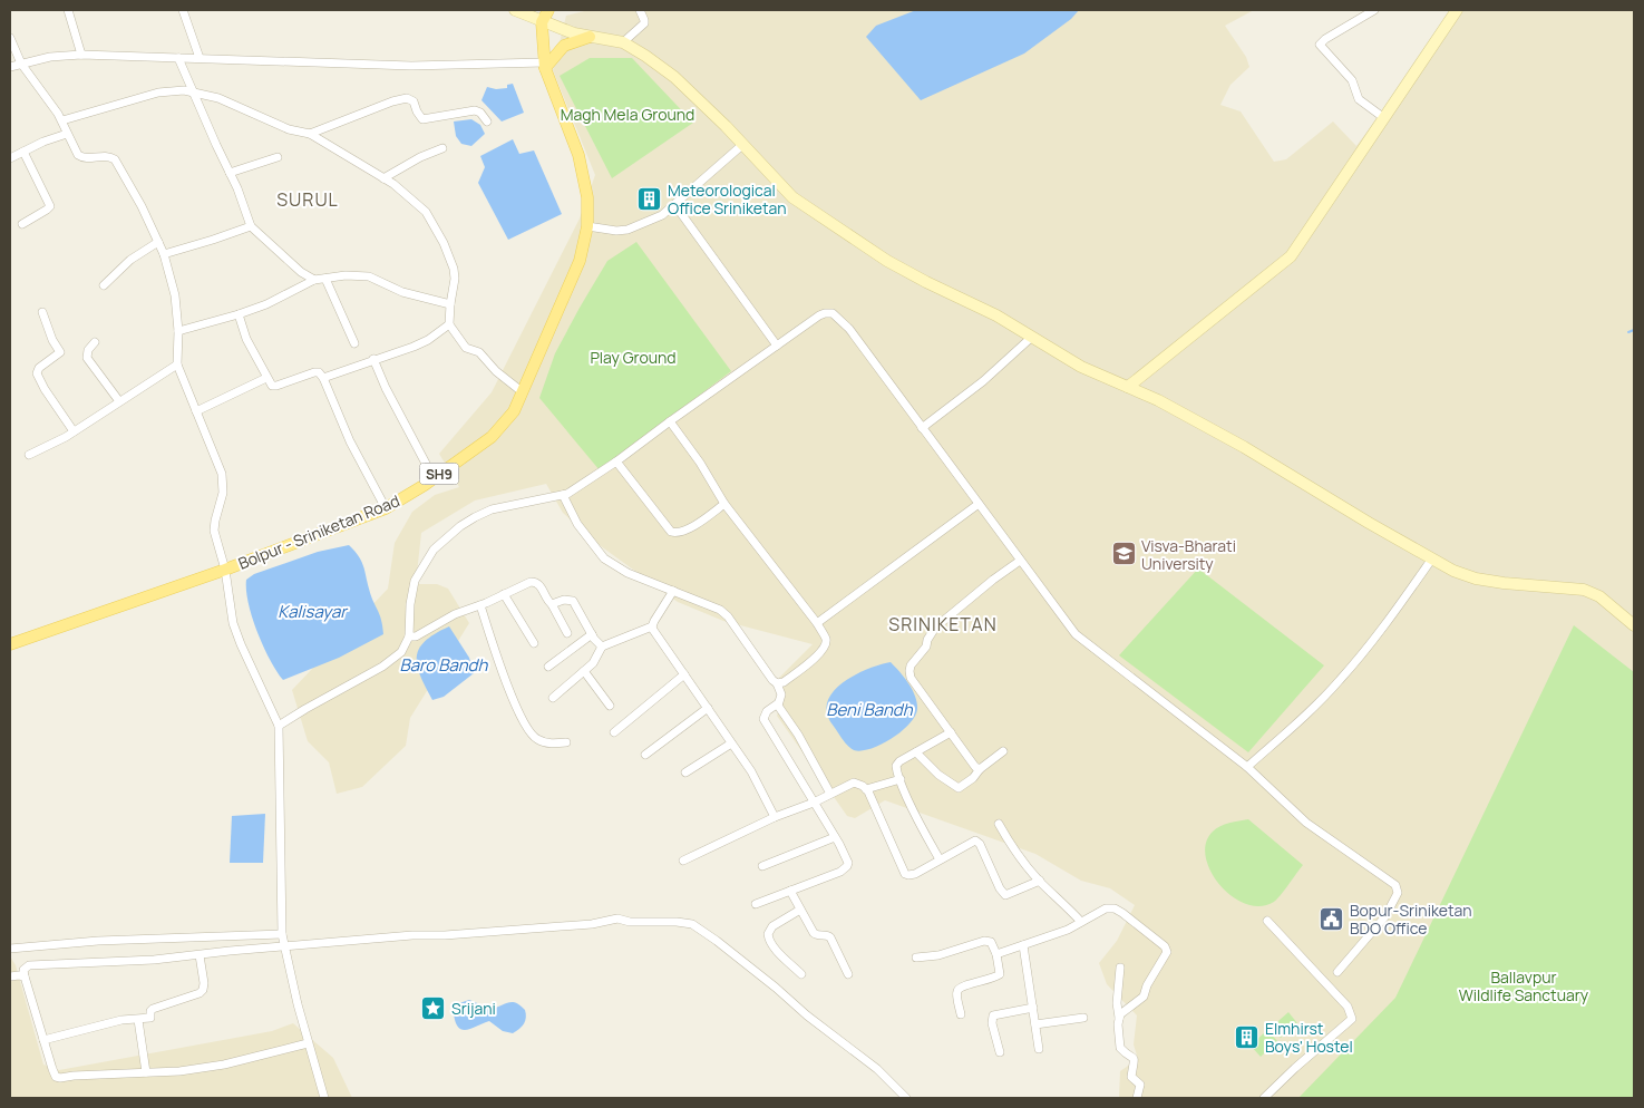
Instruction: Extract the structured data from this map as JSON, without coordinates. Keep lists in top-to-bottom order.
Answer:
{
  "streets": {
    "main road": ["SH9", "Bolpur - Sriniketan Road"]
  },
  "districts": ["SURUL", "SRINIKETAN"],
  "water": ["Kalisayar", "Baro Bandh", "Beni Bandh"],
  "parks": ["Magh Mela Ground", "Play Ground", "Ballavpur Wildlife Sanctuary"],
  "places": {
    "building": ["Meteorological Office Sriniketan", "Elmhirst Boys' Hostel"],
    "school or university": ["Visva-Bharati University"],
    "public building": ["Bopur-Sriniketan BDO Office"],
    "place": ["Srijani"]
  }
}
